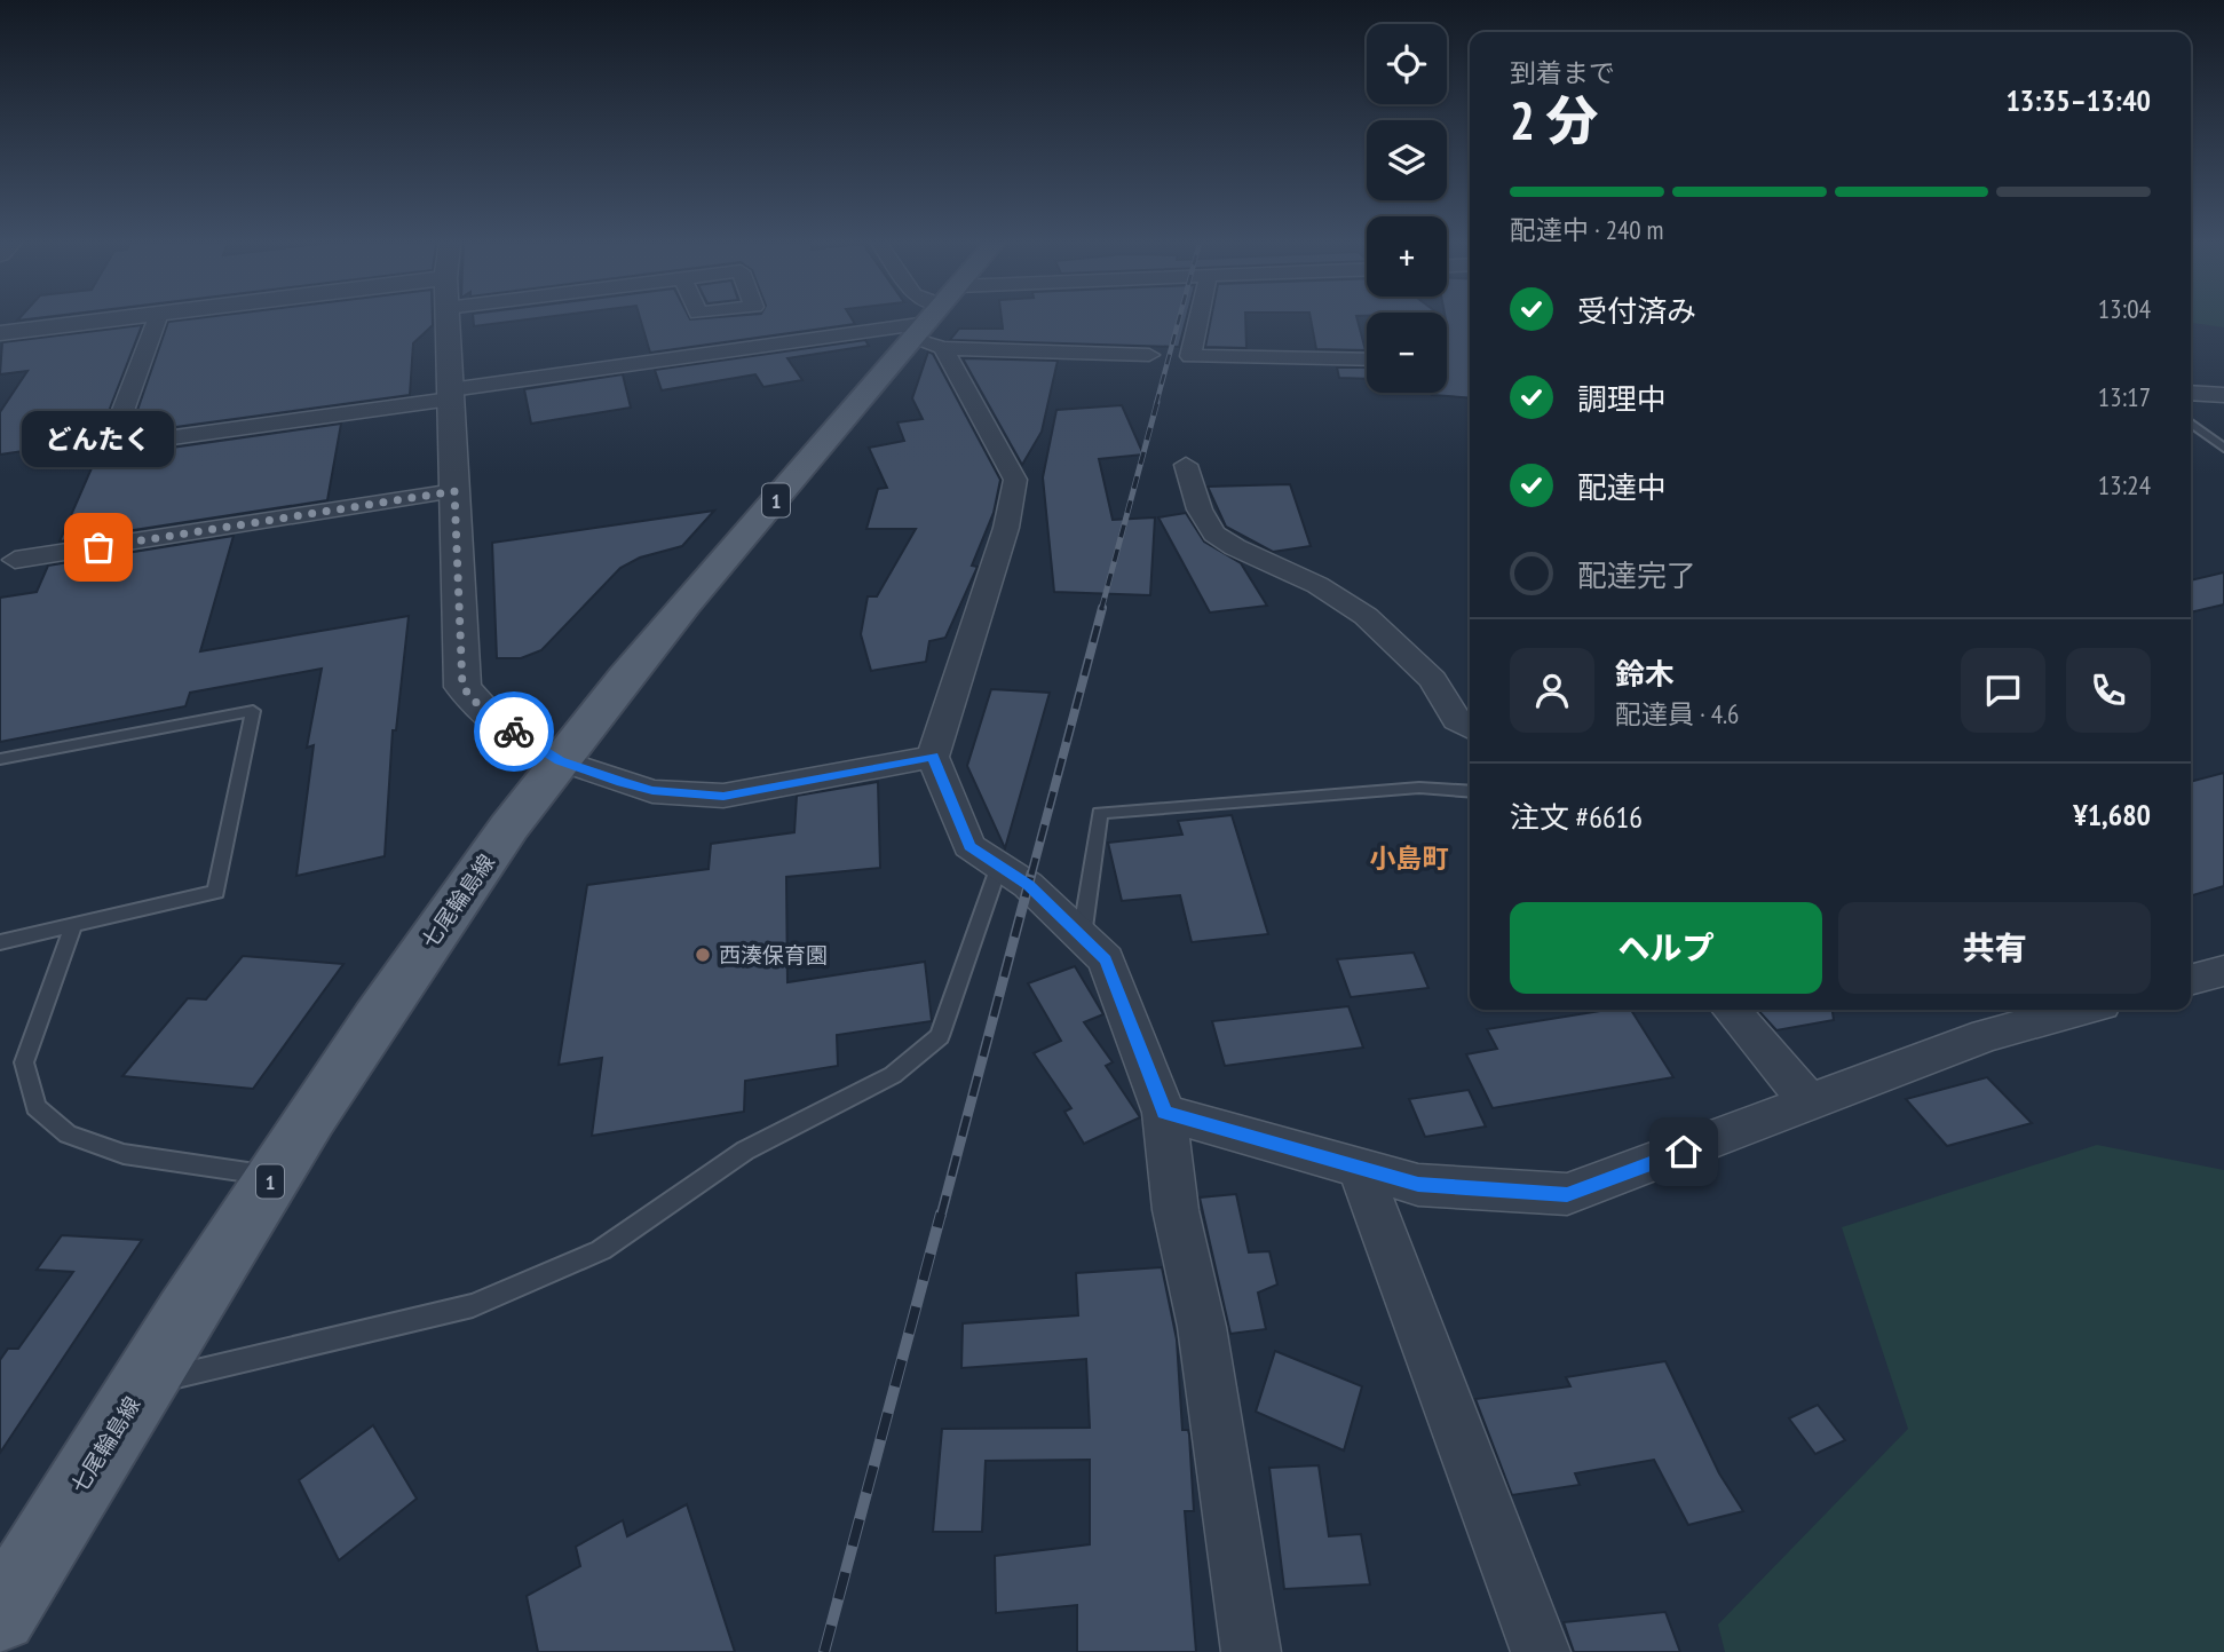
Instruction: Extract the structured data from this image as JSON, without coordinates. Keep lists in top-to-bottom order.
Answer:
{
  "streets": {
    "main road": ["1", "七尾輪島線"]
  },
  "districts": ["小島町"],
  "places": ["どんたく", "西湊保育園"],
  "page": {
    "map_buttons": ["+", "−"],
    "heading": ["2 分", "到着まで", "13:35–13:40"],
    "panel": [
      "鈴木",
      "配達員 · 4.6",
      "注文 #6616",
      "¥1,680"
    ],
    "bar": "配達中 · 240 m",
    "list": [
      ["受付済み", "13:04"],
      ["調理中", "13:17"],
      ["配達中", "13:24"],
      "配達完了"
    ],
    "bubble": "どんたく",
    "buttons": ["ヘルプ", "共有"]
  }
}
